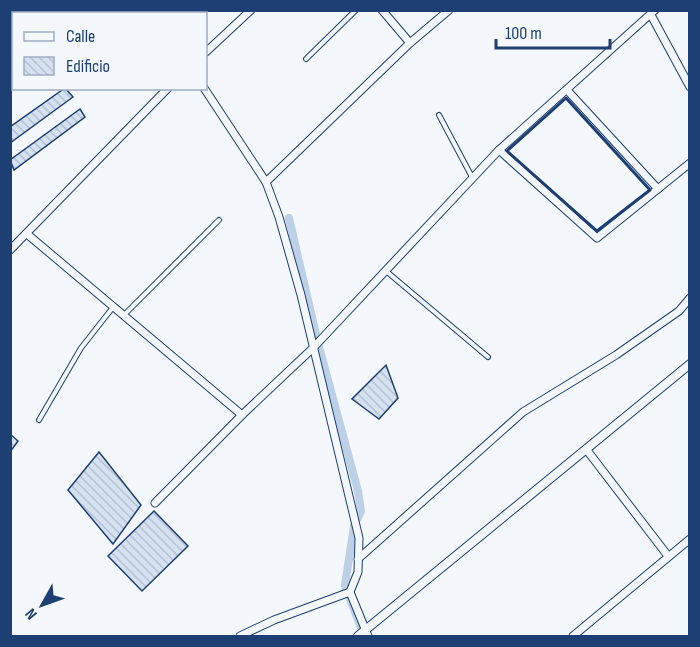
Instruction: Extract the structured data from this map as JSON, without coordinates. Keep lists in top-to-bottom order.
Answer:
{
  "legend": ["Calle", "Edificio"],
  "scale_bar": "100 m",
  "north": "bottom left"
}
